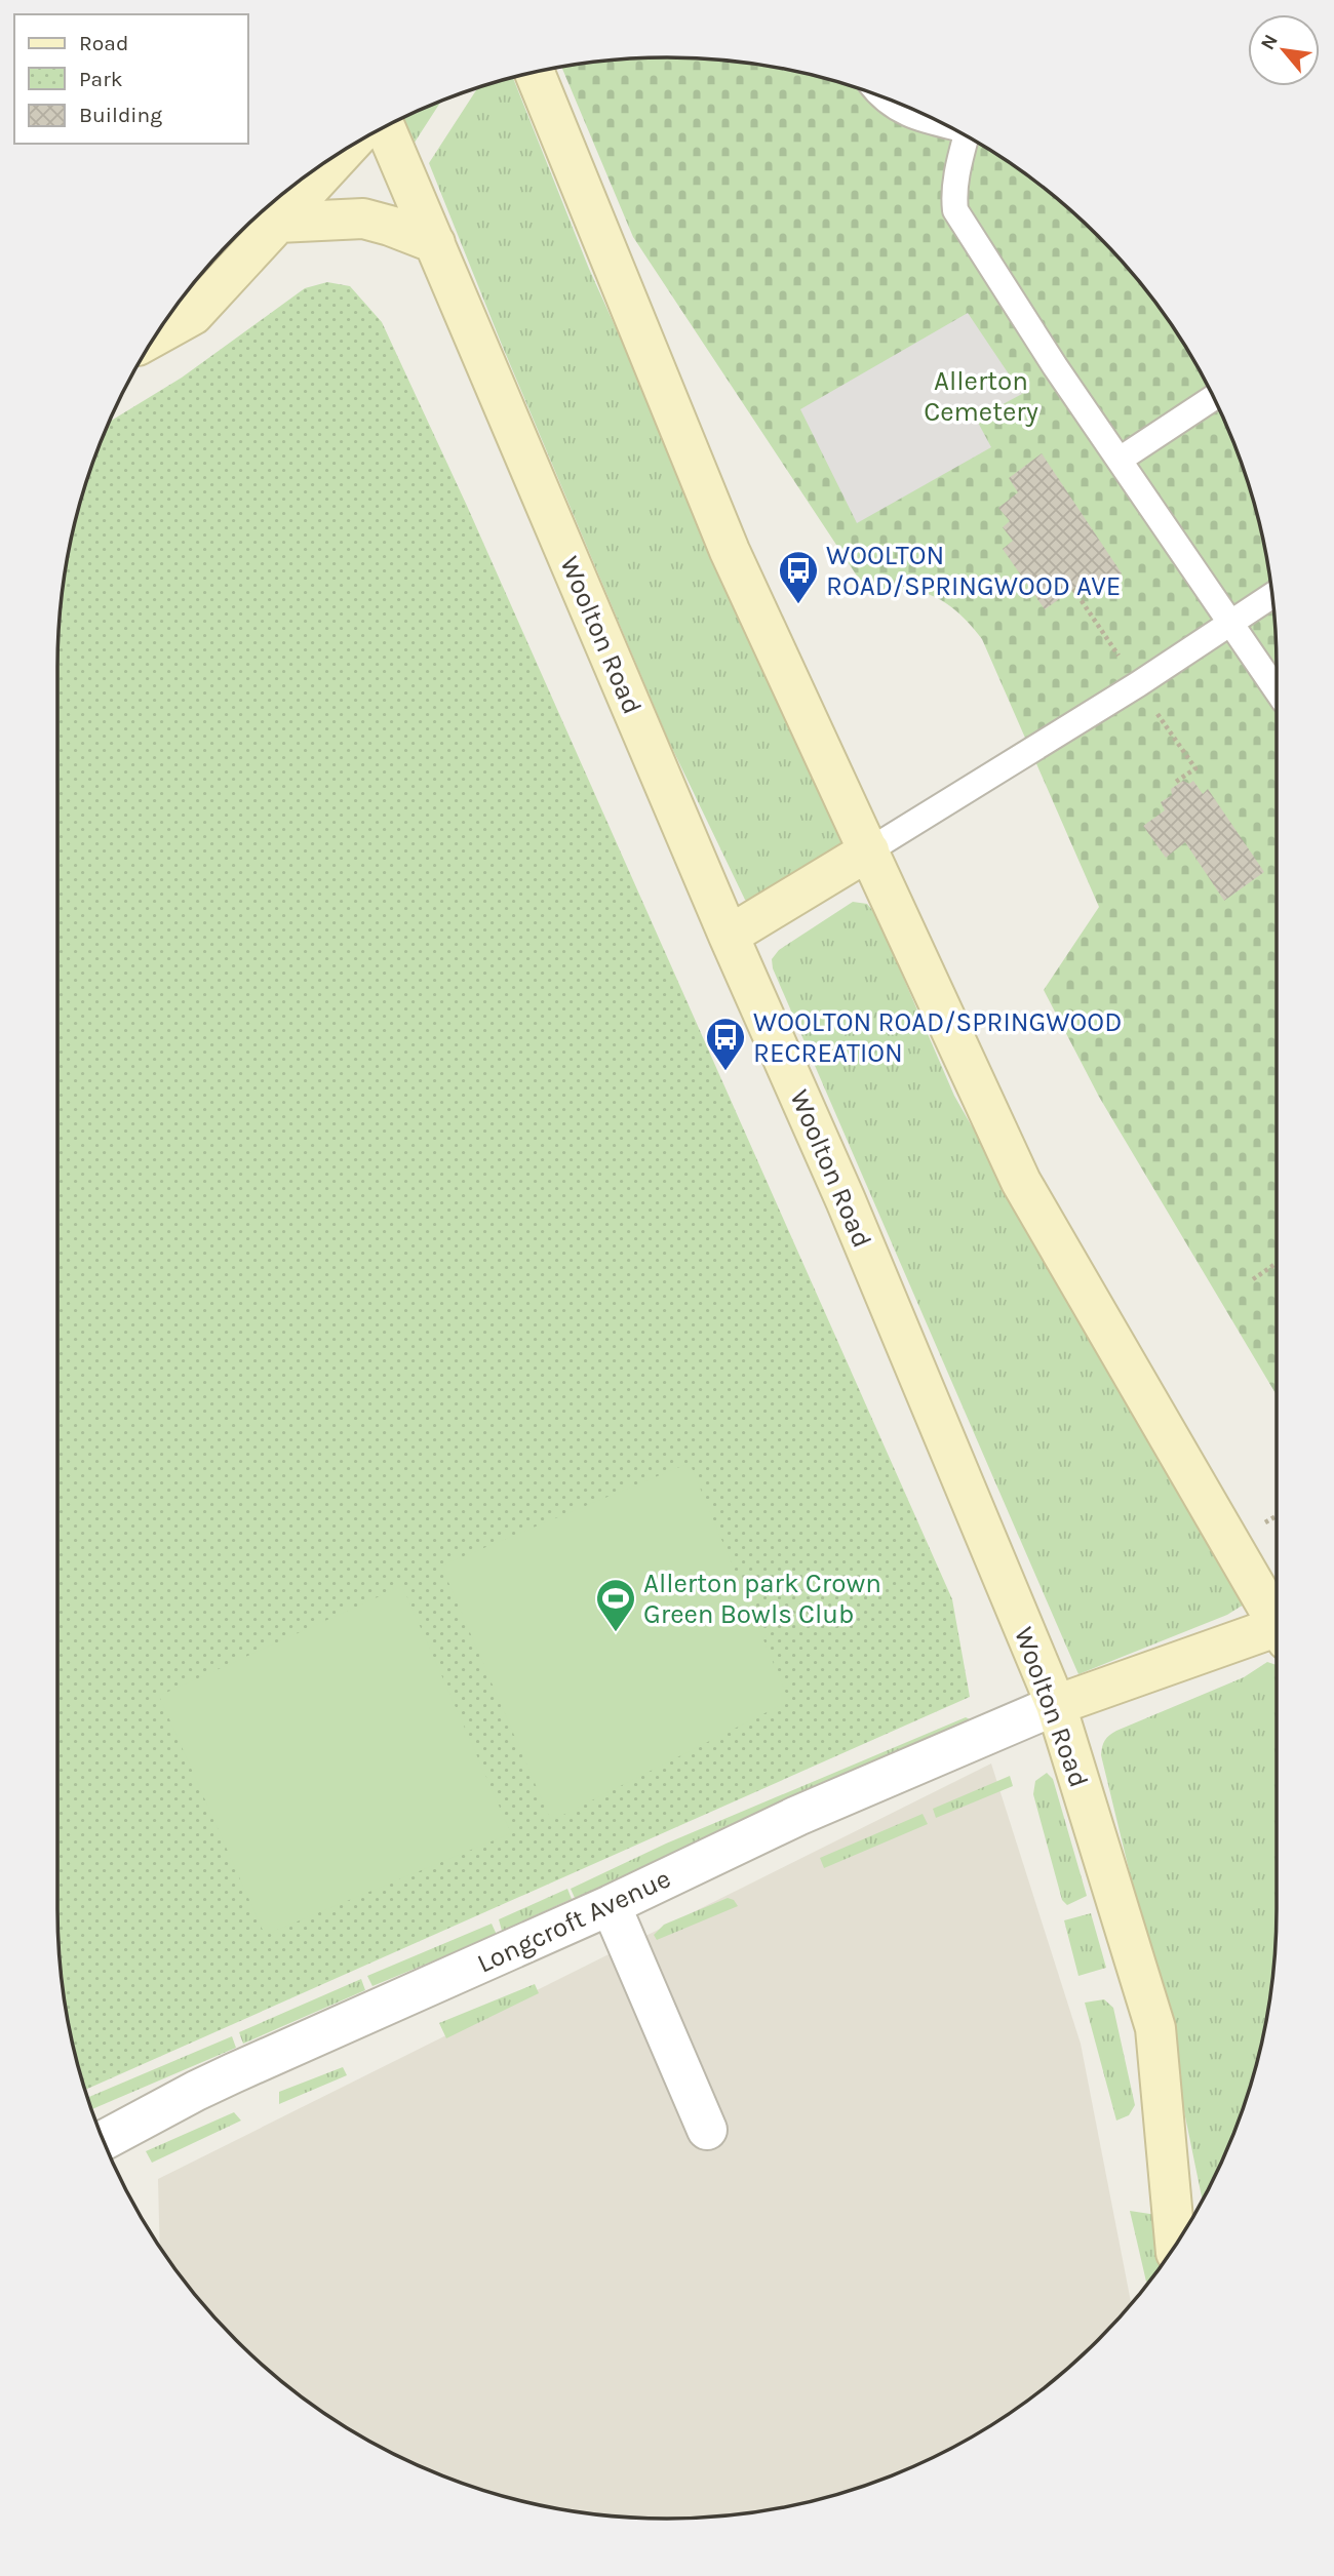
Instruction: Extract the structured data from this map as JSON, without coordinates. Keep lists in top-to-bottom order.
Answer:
{
  "streets": {
    "main road": ["Woolton Road"],
    "street": ["Longcroft Avenue"]
  },
  "crossings": [
    ["Woolton Road", "Longcroft Avenue"]
  ],
  "parks": ["Allerton Cemetery"],
  "places": {
    "bus stop": ["WOOLTON ROAD/SPRINGWOOD AVE", "WOOLTON ROAD/SPRINGWOOD RECREATION"],
    "sports": ["Allerton park Crown Green Bowls Club"]
  },
  "legend": ["Road", "Park", "Building"],
  "north": "top left"
}
